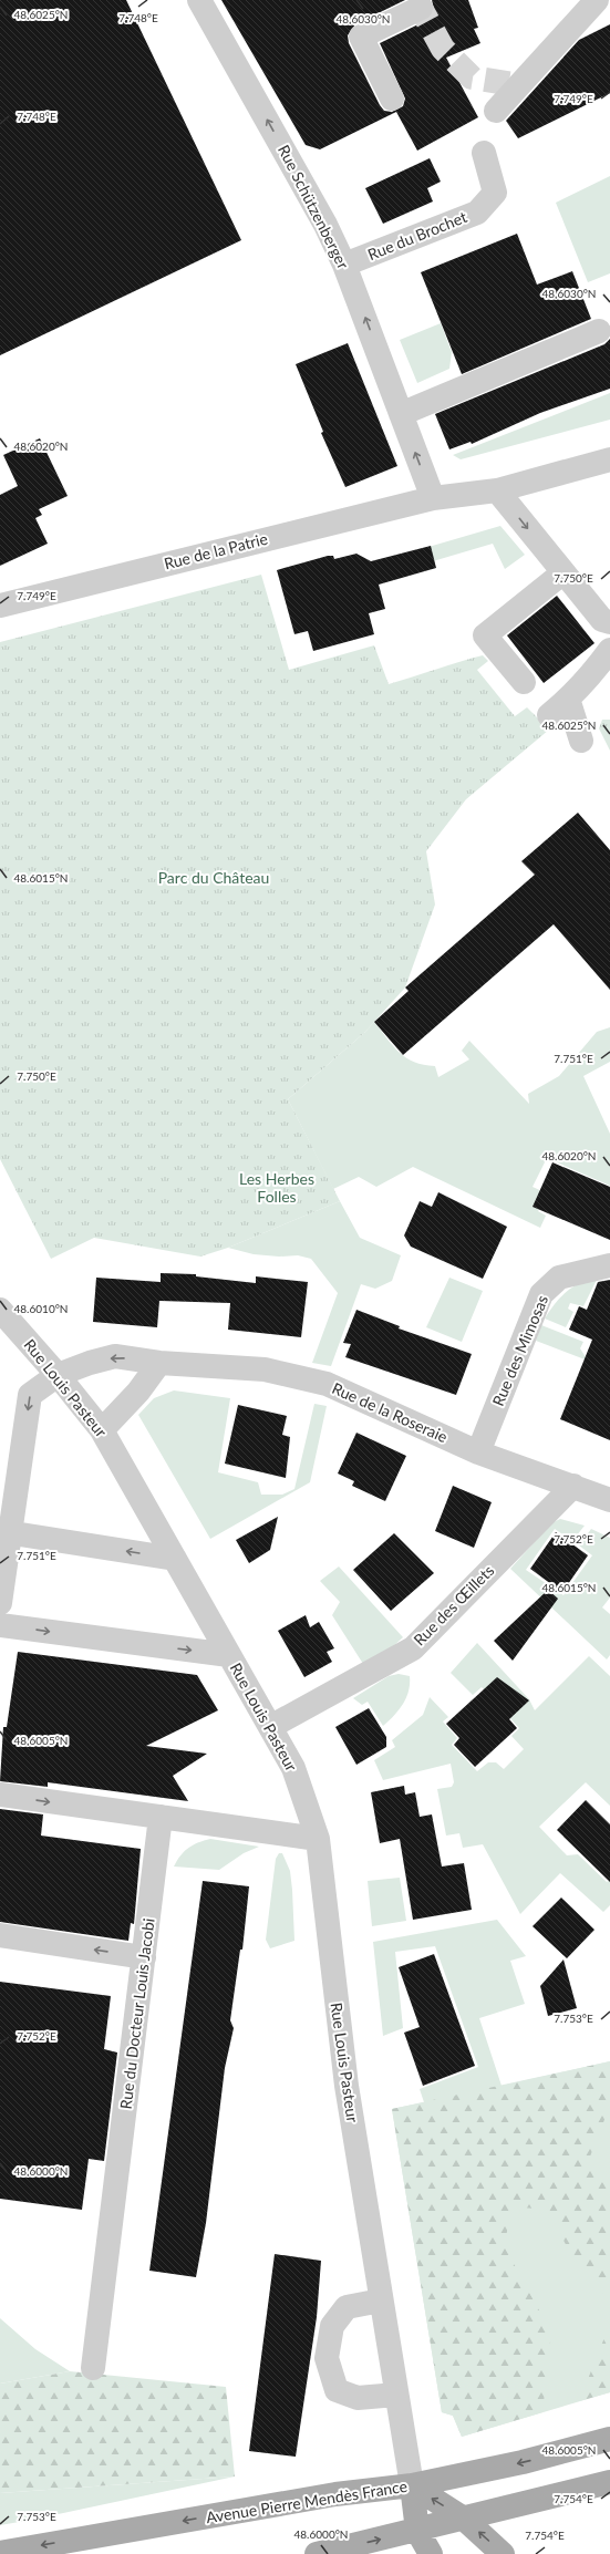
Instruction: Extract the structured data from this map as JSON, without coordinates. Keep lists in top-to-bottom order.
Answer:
{
  "streets": {
    "main road": ["Rue Louis Pasteur", "Avenue Pierre Mendès France"],
    "street": [
      "Rue Schützenberger",
      "Rue du Brochet",
      "Rue de la Patrie",
      "Rue des Mimosas",
      "Rue de la Roseraie",
      "Rue des Œillets",
      "Rue du Docteur Louis Jacobi"
    ]
  },
  "crossings": [
    ["Rue Schützenberger", "Rue du Brochet"],
    ["Rue Schützenberger", "Rue de la Patrie"],
    ["Rue des Mimosas", "Rue de la Roseraie"],
    ["Rue Louis Pasteur", "Rue de la Roseraie"],
    ["Rue Louis Pasteur", "Rue des Œillets"],
    ["Rue Louis Pasteur", "Avenue Pierre Mendès France"],
    ["Rue de la Roseraie", "Rue des Œillets"]
  ],
  "one_way": ["Rue Schützenberger"],
  "parks": ["Parc du Château", "Les Herbes Folles"],
  "coordinates": [
    "48.6025°N",
    "7.748°E",
    "48.6030°N",
    "7.749°E",
    "48.6020°N",
    "7.750°E",
    "48.6015°N",
    "7.751°E",
    "48.6010°N",
    "7.752°E",
    "48.6005°N",
    "7.753°E",
    "48.6000°N",
    "7.754°E"
  ]
}
